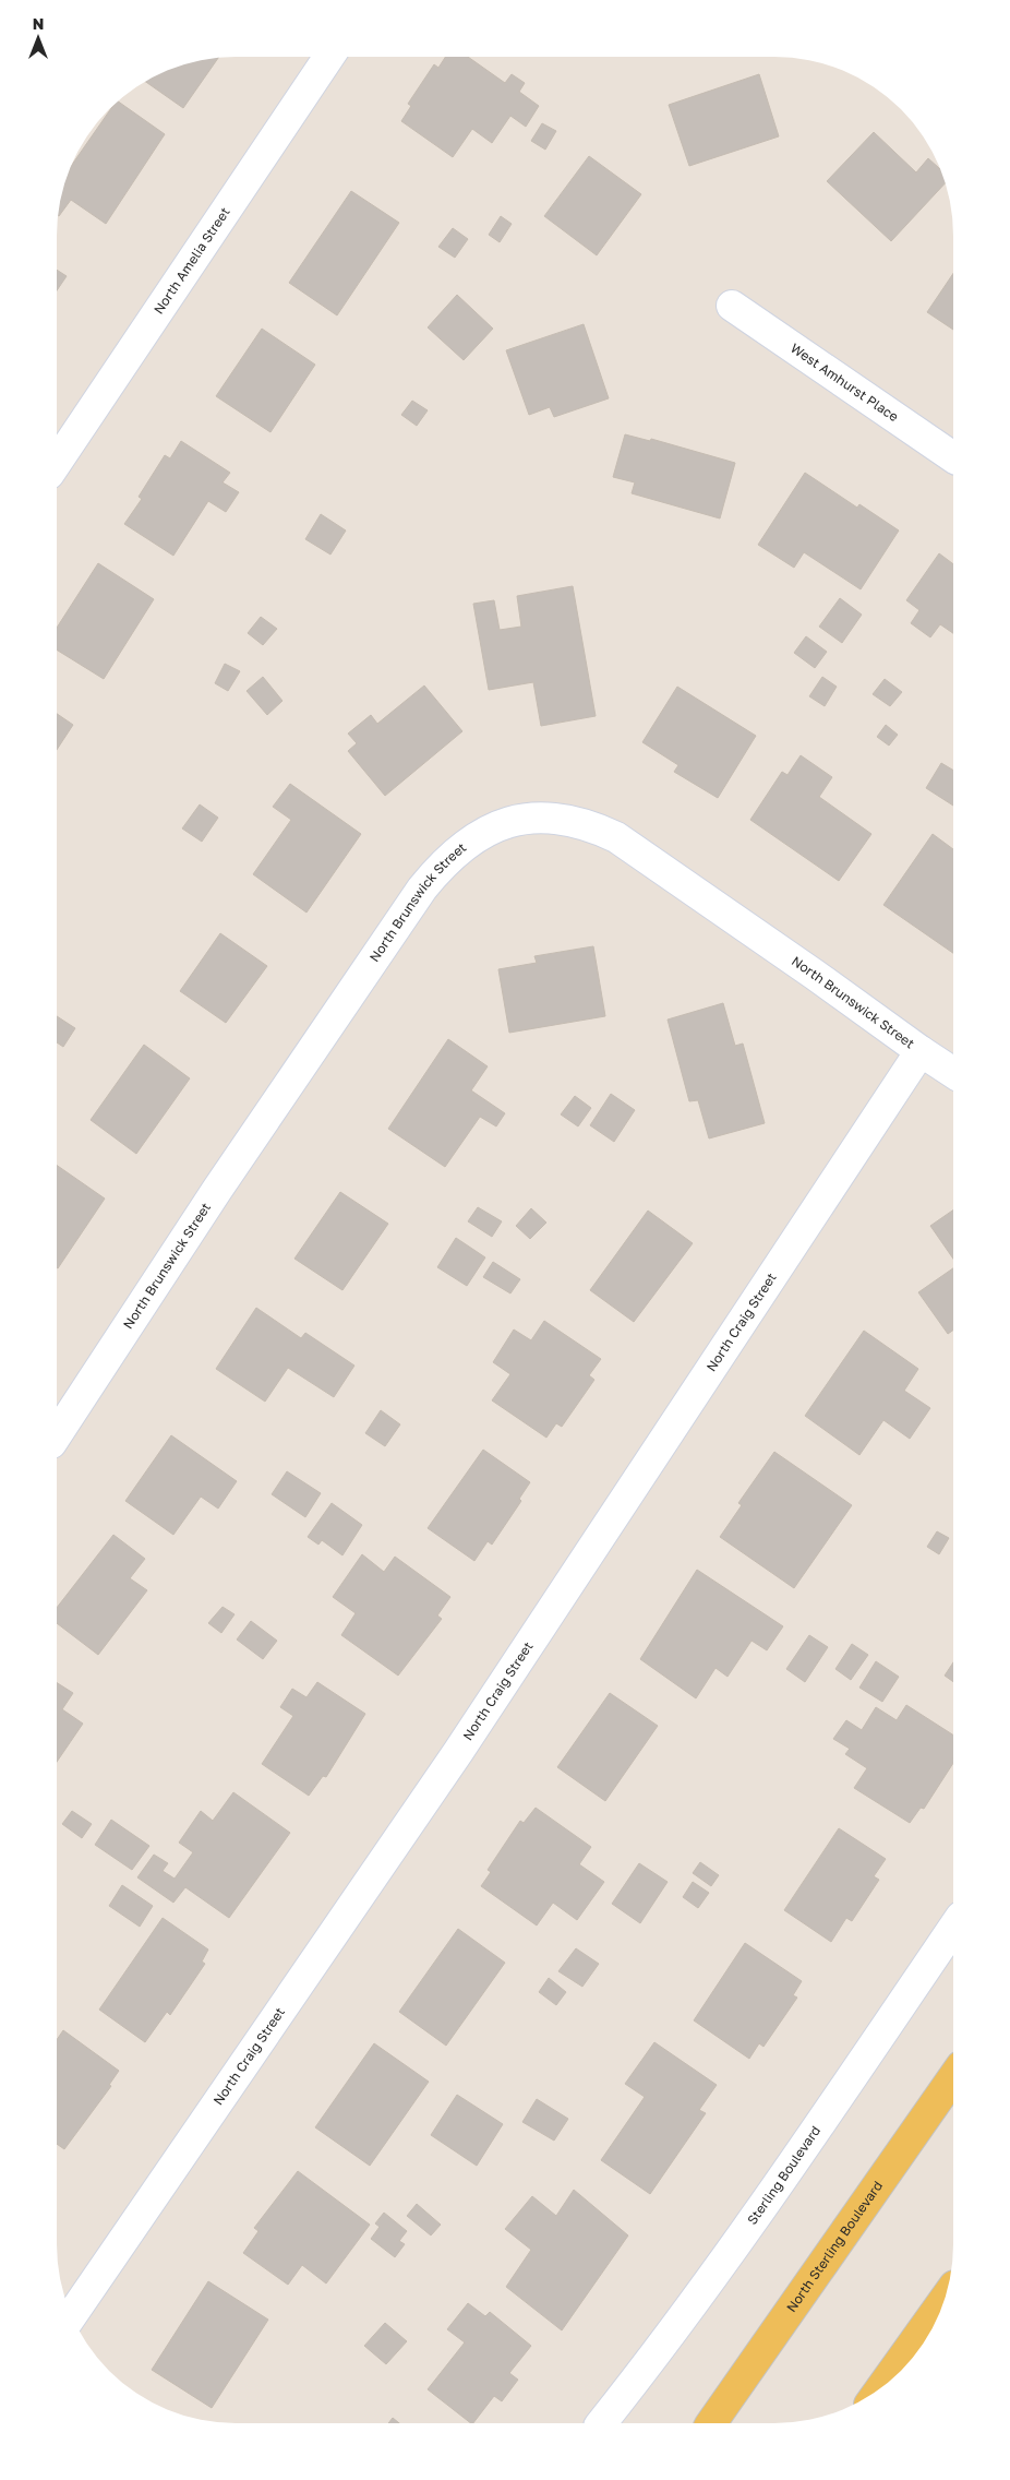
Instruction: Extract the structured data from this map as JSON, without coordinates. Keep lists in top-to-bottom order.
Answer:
{
  "streets": {
    "main road": ["North Sterling Boulevard"],
    "street": [
      "North Amelia Street",
      "West Amhurst Place",
      "North Brunswick Street",
      "North Craig Street",
      "Sterling Boulevard"
    ]
  },
  "crossings": [
    ["North Brunswick Street", "North Craig Street"]
  ],
  "north": "top"
}
